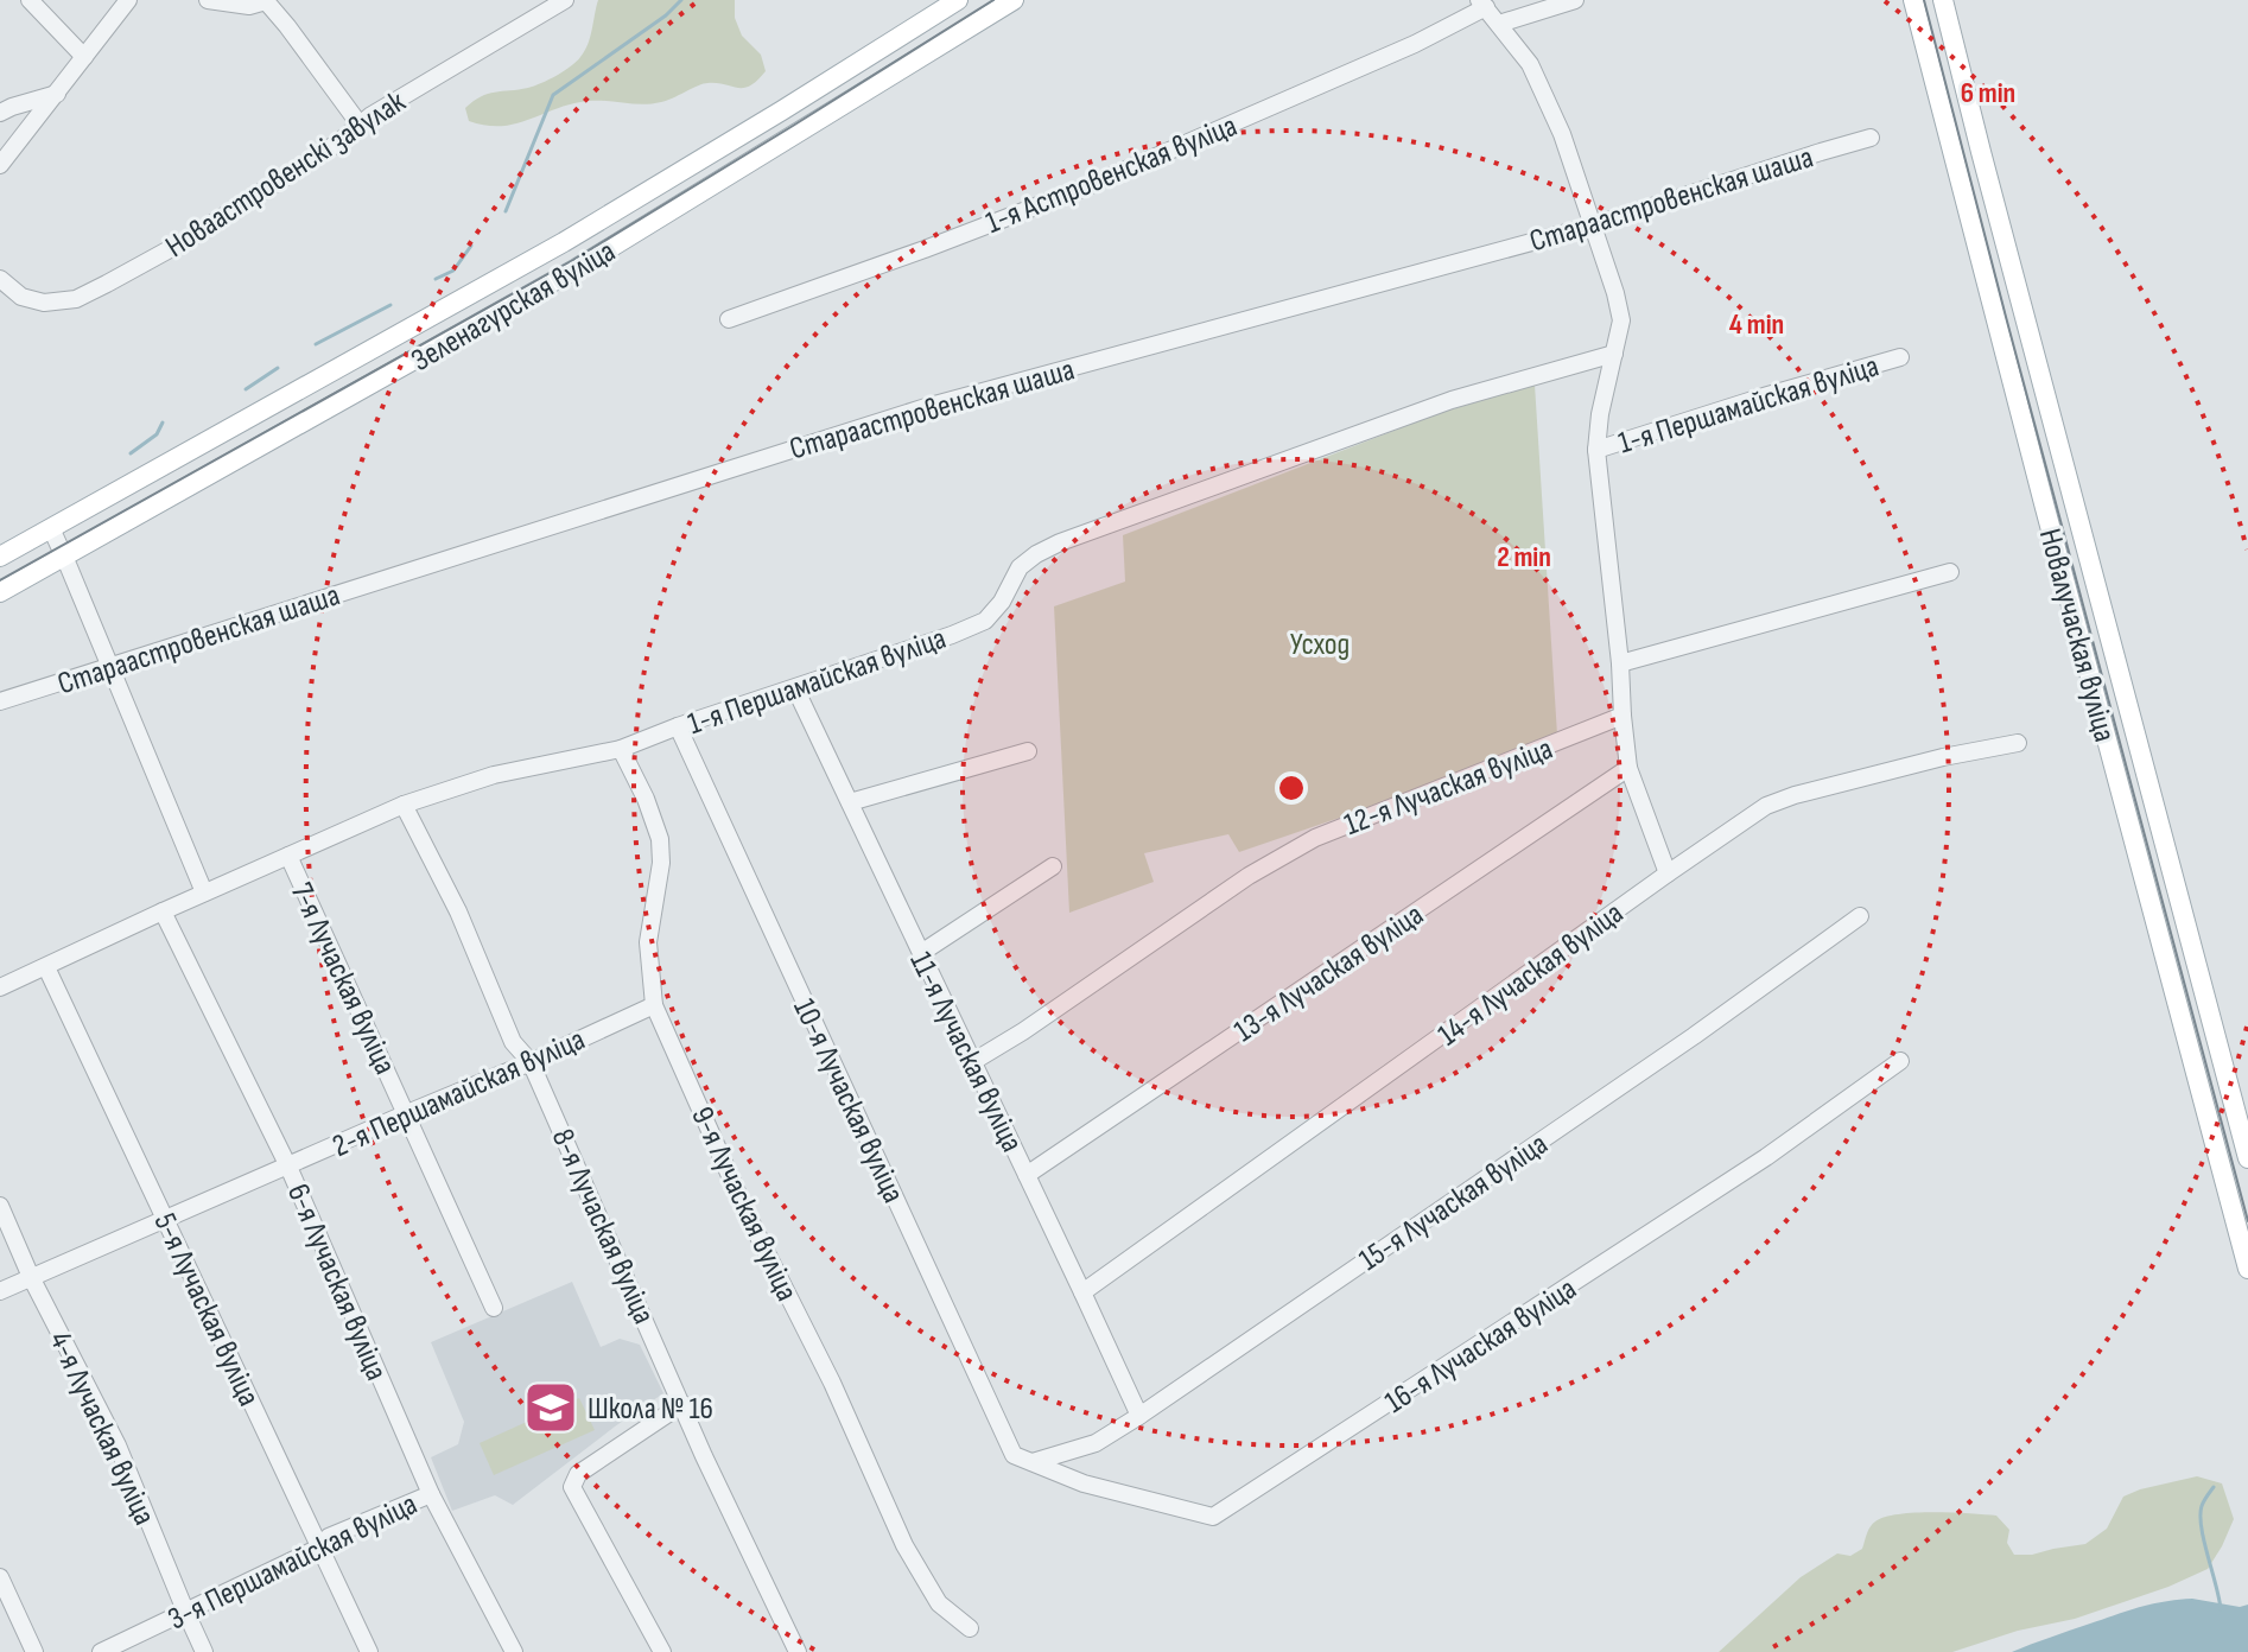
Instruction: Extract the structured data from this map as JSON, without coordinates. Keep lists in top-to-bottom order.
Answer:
{
  "streets": {
    "main road": ["Зеленагурская вуліца", "Новалучаская вуліца"],
    "street": [
      "Новаастровенскі завулак",
      "1-я Астровенская вуліца",
      "Стараастровенская шаша",
      "1-я Першамайская вуліца",
      "12-я Лучаская вуліца",
      "13-я Лучаская вуліца",
      "14-я Лучаская вуліца",
      "7-я Лучаская вуліца",
      "11-я Лучаская вуліца",
      "2-я Першамайская вуліца",
      "10-я Лучаская вуліца",
      "15-я Лучаская вуліца",
      "9-я Лучаская вуліца",
      "8-я Лучаская вуліца",
      "6-я Лучаская вуліца",
      "5-я Лучаская вуліца",
      "16-я Лучаская вуліца",
      "4-я Лучаская вуліца",
      "3-я Першамайская вуліца"
    ]
  },
  "crossings": [
    ["1-я Першамайская вуліца", "7-я Лучаская вуліца"],
    ["1-я Першамайская вуліца", "11-я Лучаская вуліца"],
    ["1-я Першамайская вуліца", "10-я Лучаская вуліца"],
    ["1-я Першамайская вуліца", "9-я Лучаская вуліца"],
    ["1-я Першамайская вуліца", "8-я Лучаская вуліца"],
    ["1-я Першамайская вуліца", "6-я Лучаская вуліца"],
    ["1-я Першамайская вуліца", "5-я Лучаская вуліца"],
    ["12-я Лучаская вуліца", "11-я Лучаская вуліца"],
    ["13-я Лучаская вуліца", "11-я Лучаская вуліца"],
    ["14-я Лучаская вуліца", "11-я Лучаская вуліца"],
    ["7-я Лучаская вуліца", "2-я Першамайская вуліца"],
    ["11-я Лучаская вуліца", "15-я Лучаская вуліца"],
    ["2-я Першамайская вуліца", "9-я Лучаская вуліца"],
    ["2-я Першамайская вуліца", "8-я Лучаская вуліца"],
    ["2-я Першамайская вуліца", "6-я Лучаская вуліца"],
    ["2-я Першамайская вуліца", "5-я Лучаская вуліца"],
    ["2-я Першамайская вуліца", "4-я Лучаская вуліца"],
    ["10-я Лучаская вуліца", "15-я Лучаская вуліца"],
    ["10-я Лучаская вуліца", "16-я Лучаская вуліца"],
    ["15-я Лучаская вуліца", "16-я Лучаская вуліца"],
    ["6-я Лучаская вуліца", "3-я Першамайская вуліца"],
    ["5-я Лучаская вуліца", "3-я Першамайская вуліца"],
    ["4-я Лучаская вуліца", "3-я Першамайская вуліца"]
  ],
  "parks": ["Усход"],
  "places": {
    "school or university": ["Школа № 16"]
  },
  "rings": ["6 min", "4 min", "2 min"]
}
